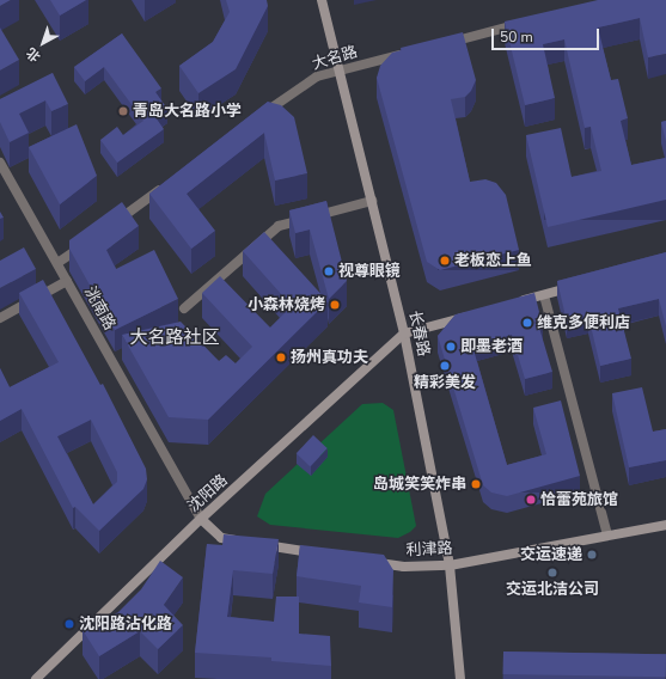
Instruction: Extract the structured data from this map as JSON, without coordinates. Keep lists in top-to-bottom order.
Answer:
{
  "streets": {
    "main road": ["长春路", "沈阳路", "利津路"],
    "street": ["大名路", "洮南路"]
  },
  "crossings": [
    ["大名路", "长春路"],
    ["洮南路", "沈阳路"],
    ["长春路", "沈阳路"],
    ["长春路", "利津路"]
  ],
  "districts": ["大名路社区"],
  "places": [
    "青岛大名路小学",
    "老板恋上鱼",
    "视尊眼镜",
    "小森林烧烤",
    "维克多便利店",
    "即墨老酒",
    "扬州真功夫",
    "精彩美发",
    "岛城笑笑炸串",
    "恰蕾苑旅馆",
    "交运速递",
    "交运北洁公司",
    "沈阳路沾化路"
  ],
  "scale_bar": "50 m",
  "north": "bottom left"
}
